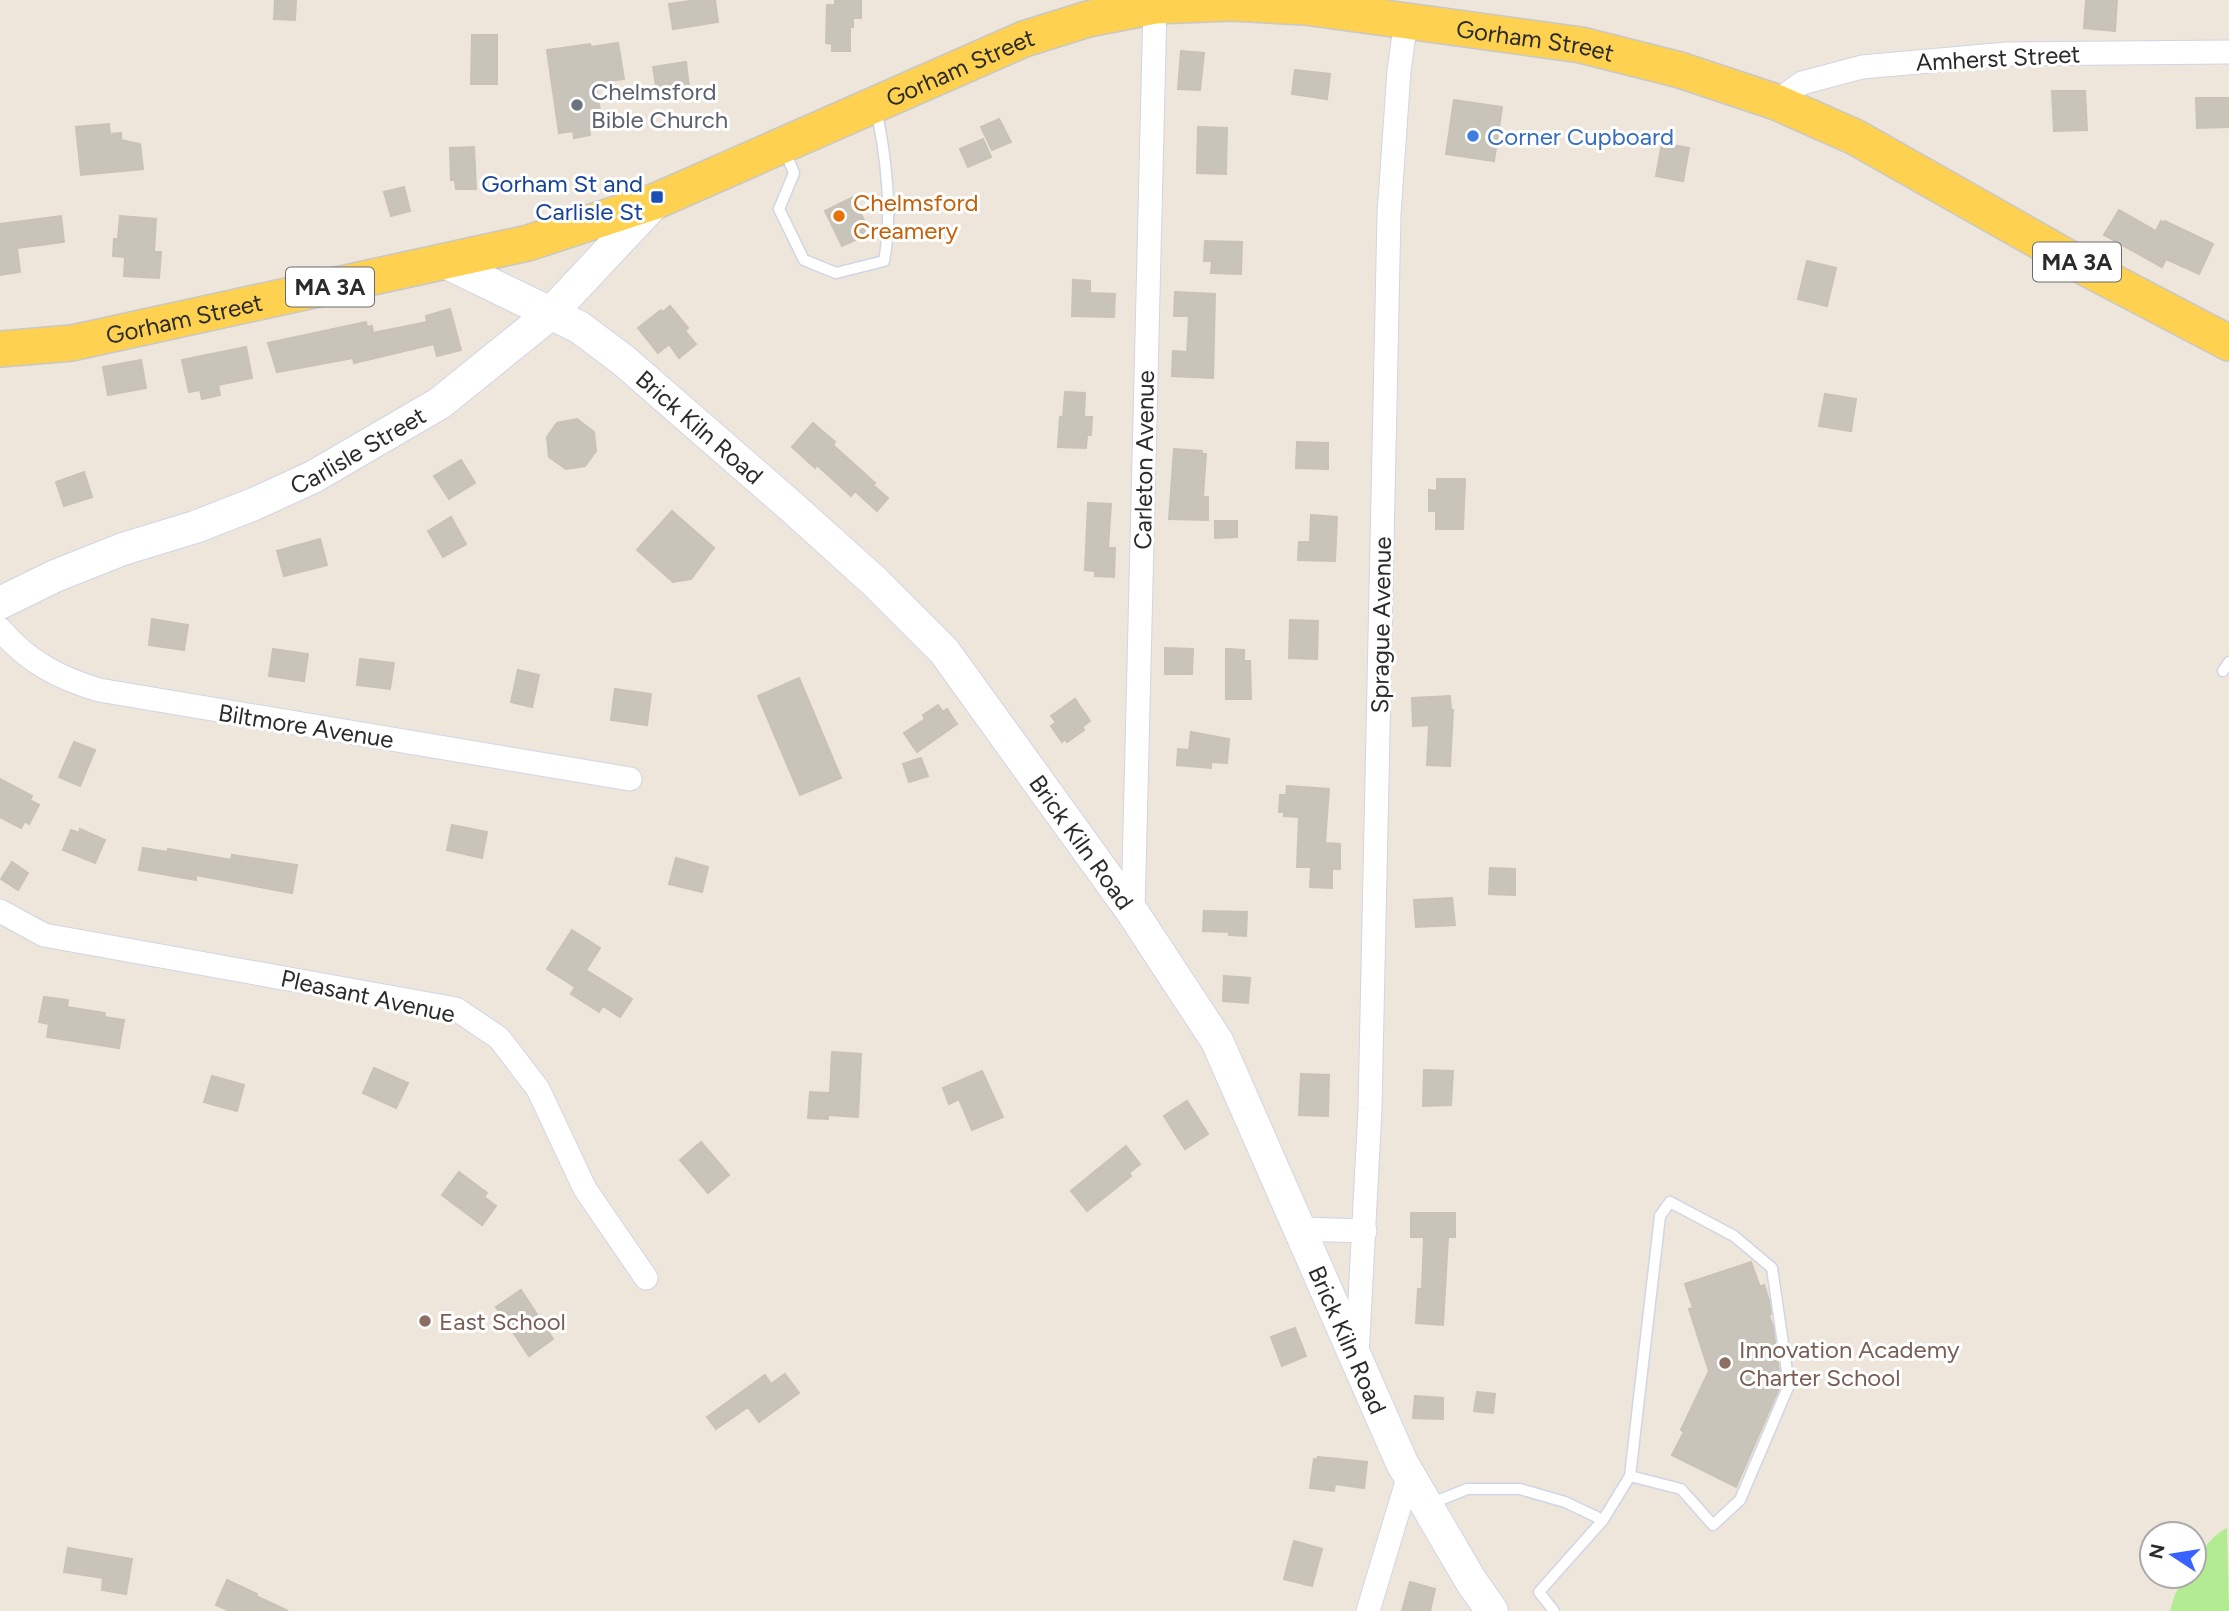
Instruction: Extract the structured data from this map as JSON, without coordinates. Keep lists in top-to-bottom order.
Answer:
{
  "streets": {
    "main road": ["Gorham Street", "MA 3A"],
    "street": [
      "Amherst Street",
      "Brick Kiln Road",
      "Carlisle Street",
      "Carleton Avenue",
      "Sprague Avenue",
      "Biltmore Avenue",
      "Pleasant Avenue"
    ]
  },
  "crossings": [
    ["Gorham Street", "Amherst Street"],
    ["Gorham Street", "Brick Kiln Road"],
    ["Gorham Street", "Carlisle Street"],
    ["Gorham Street", "Carleton Avenue"],
    ["Gorham Street", "Sprague Avenue"],
    ["Brick Kiln Road", "Carlisle Street"],
    ["Brick Kiln Road", "Carleton Avenue"],
    ["Brick Kiln Road", "Sprague Avenue"]
  ],
  "places": {
    "other": [
      "Chelmsford Bible Church",
      "Corner Cupboard",
      "Chelmsford Creamery",
      "East School",
      "Innovation Academy Charter School"
    ],
    "transit": ["Gorham St and Carlisle St"]
  },
  "north": "left"
}
